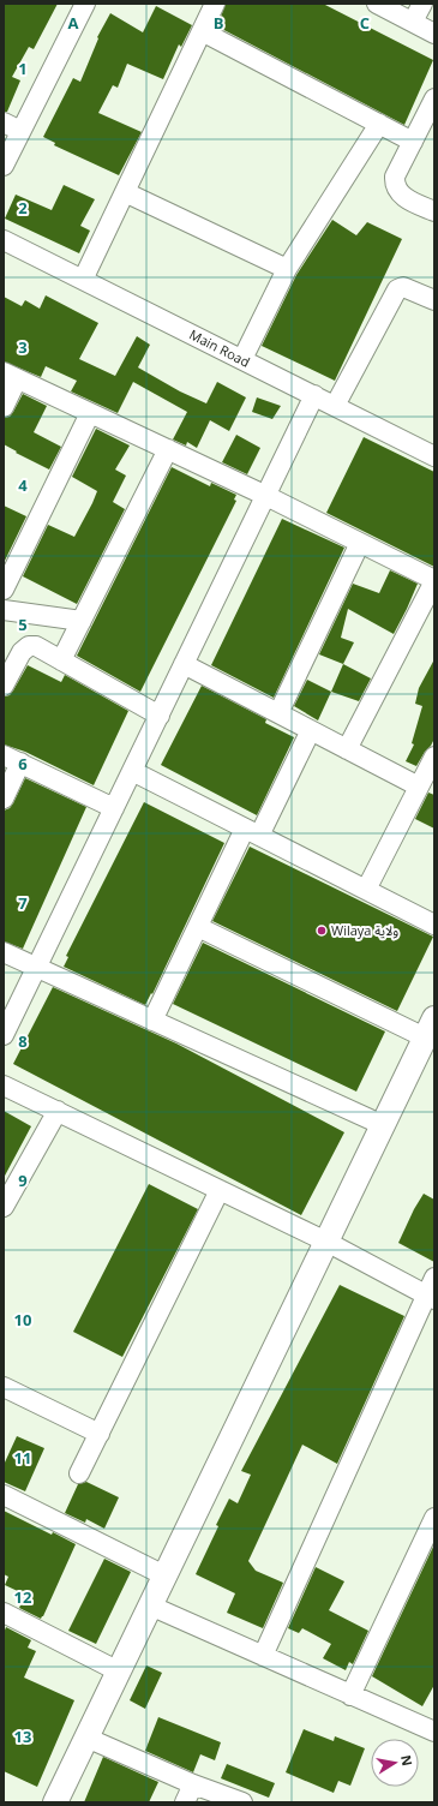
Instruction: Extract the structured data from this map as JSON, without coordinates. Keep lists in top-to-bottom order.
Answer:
{
  "streets": {
    "street": ["Main Road"]
  },
  "places": ["Wilaya ولاية"],
  "north": "right",
  "grid": {
    "columns": ["A", "B", "C"],
    "rows": [
      "1",
      "2",
      "3",
      "4",
      "5",
      "6",
      "7",
      "8",
      "9",
      "10",
      "11",
      "12",
      "13"
    ]
  }
}
